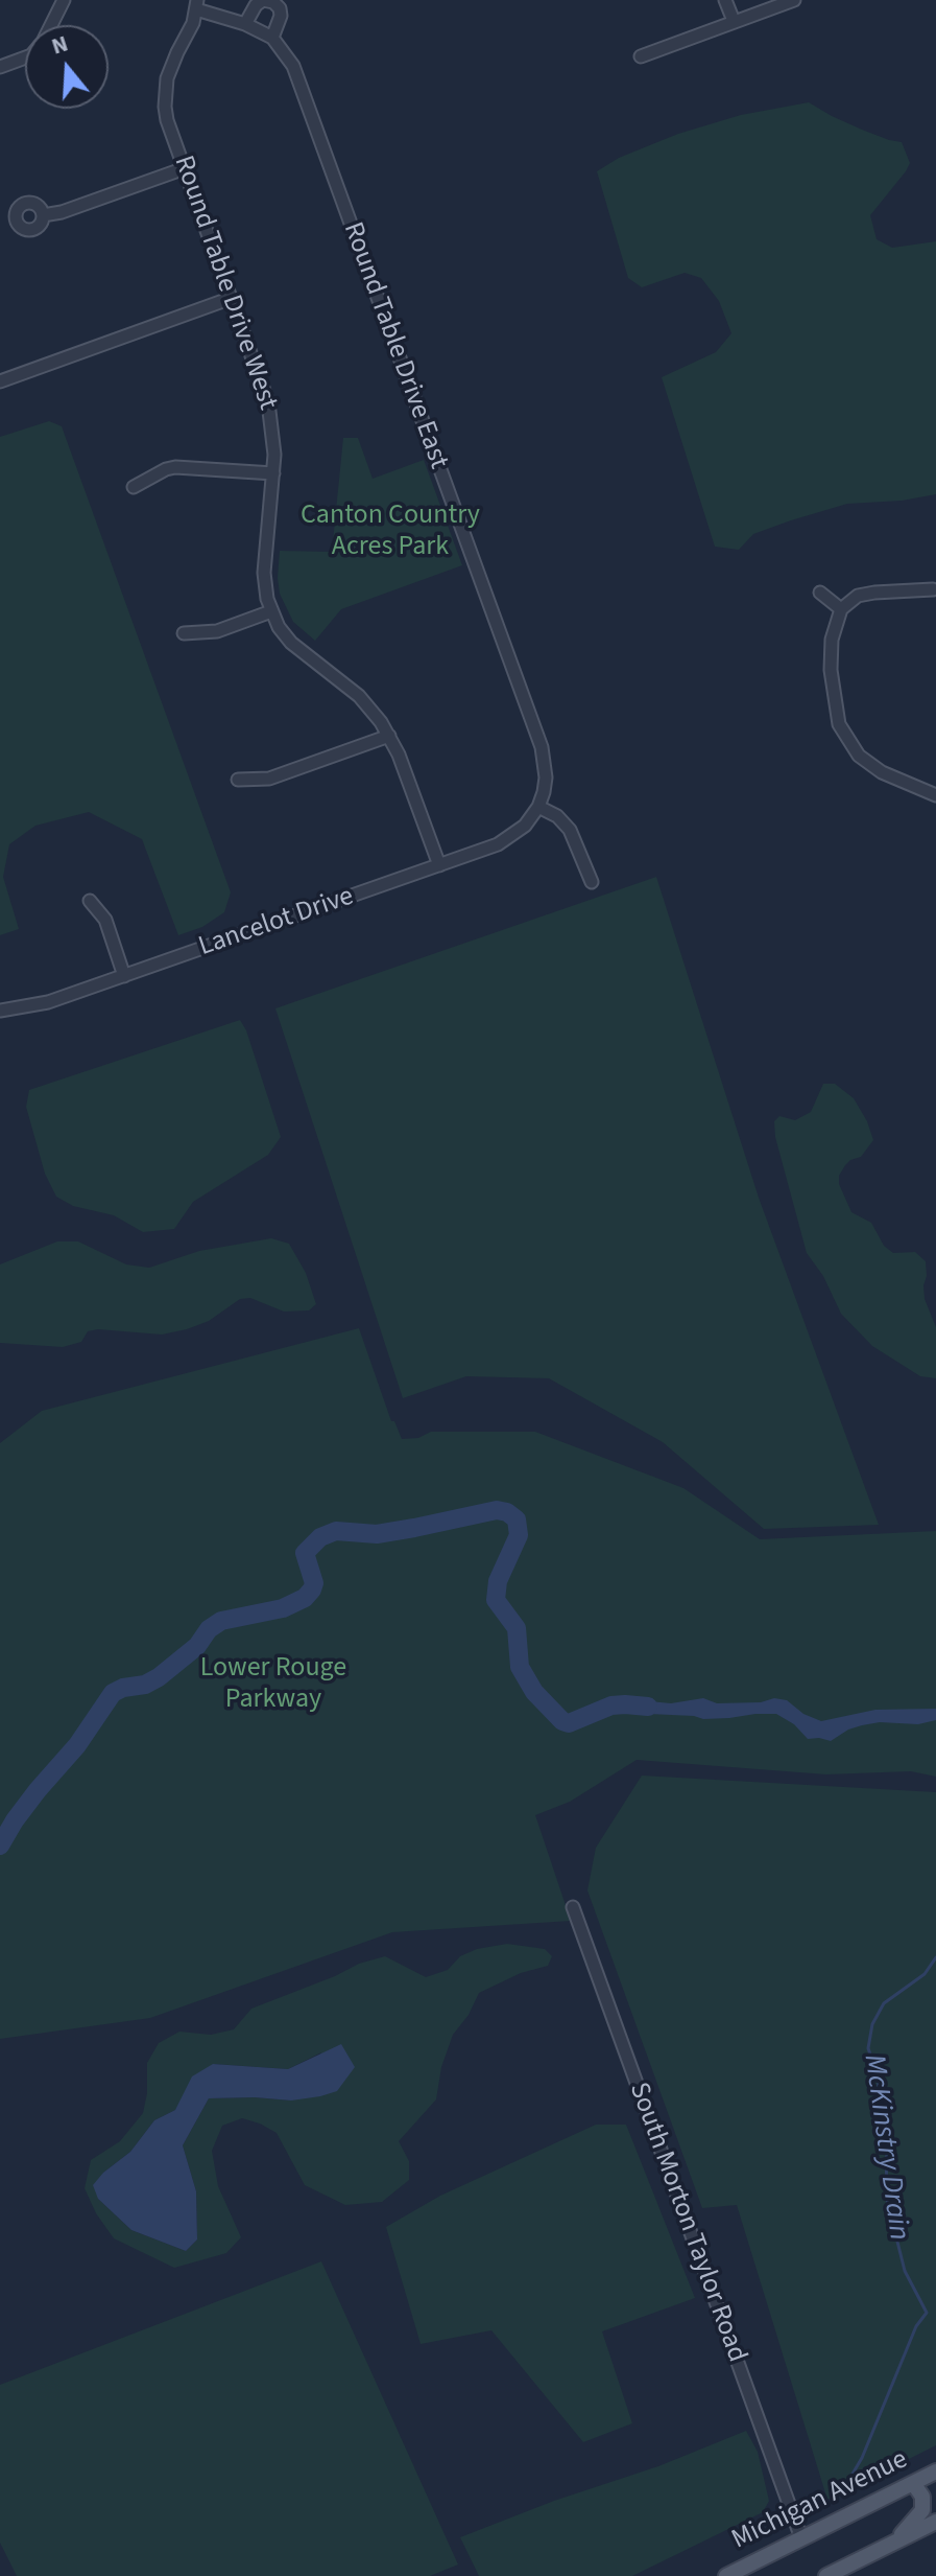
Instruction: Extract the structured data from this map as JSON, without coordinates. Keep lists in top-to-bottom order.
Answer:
{
  "streets": {
    "main road": ["Michigan Avenue"],
    "street": [
      "Round Table Drive West",
      "Round Table Drive East",
      "Lancelot Drive",
      "South Morton Taylor Road"
    ]
  },
  "crossings": [
    ["Round Table Drive West", "Round Table Drive East"],
    ["Round Table Drive West", "Lancelot Drive"],
    ["Round Table Drive East", "Lancelot Drive"],
    ["South Morton Taylor Road", "Michigan Avenue"]
  ],
  "water": ["McKinstry Drain"],
  "parks": ["Canton Country Acres Park", "Lower Rouge Parkway"],
  "north": "top"
}
